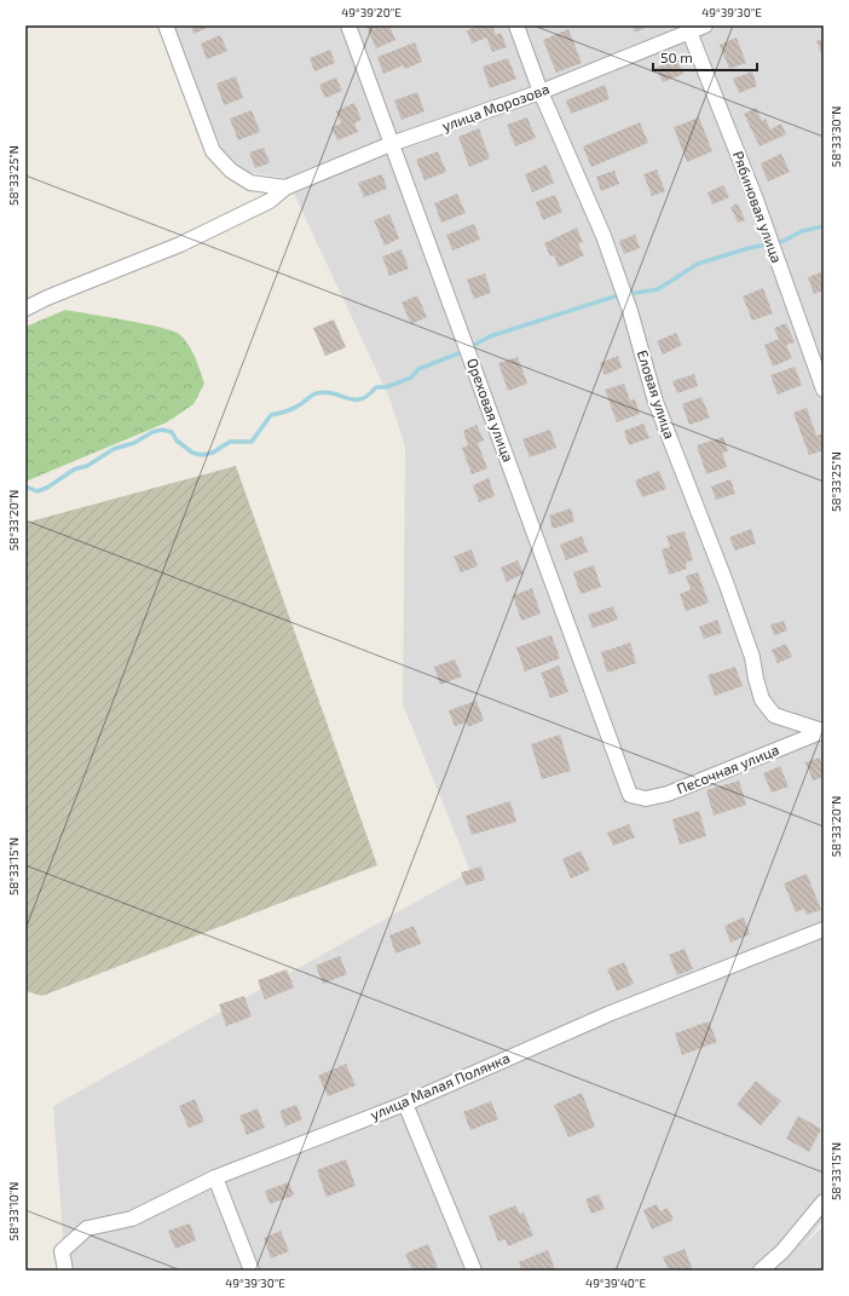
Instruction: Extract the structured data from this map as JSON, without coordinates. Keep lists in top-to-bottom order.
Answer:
{
  "streets": {
    "street": [
      "улица Морозова",
      "Рябиновая улица",
      "Еловая улица",
      "Ореховая улица",
      "Песочная улица",
      "улица Малая Полянка"
    ]
  },
  "crossings": [
    ["улица Морозова", "Рябиновая улица"],
    ["улица Морозова", "Еловая улица"],
    ["улица Морозова", "Ореховая улица"],
    ["Еловая улица", "Песочная улица"],
    ["Ореховая улица", "Песочная улица"]
  ],
  "scale_bar": "50 m",
  "coordinates": [
    "49°39'20\"E",
    "49°39'30\"E",
    "58°33'30\"N",
    "58°33'25\"N",
    "58°33'20\"N",
    "58°33'15\"N",
    "58°33'10\"N",
    "49°39'40\"E"
  ]
}
